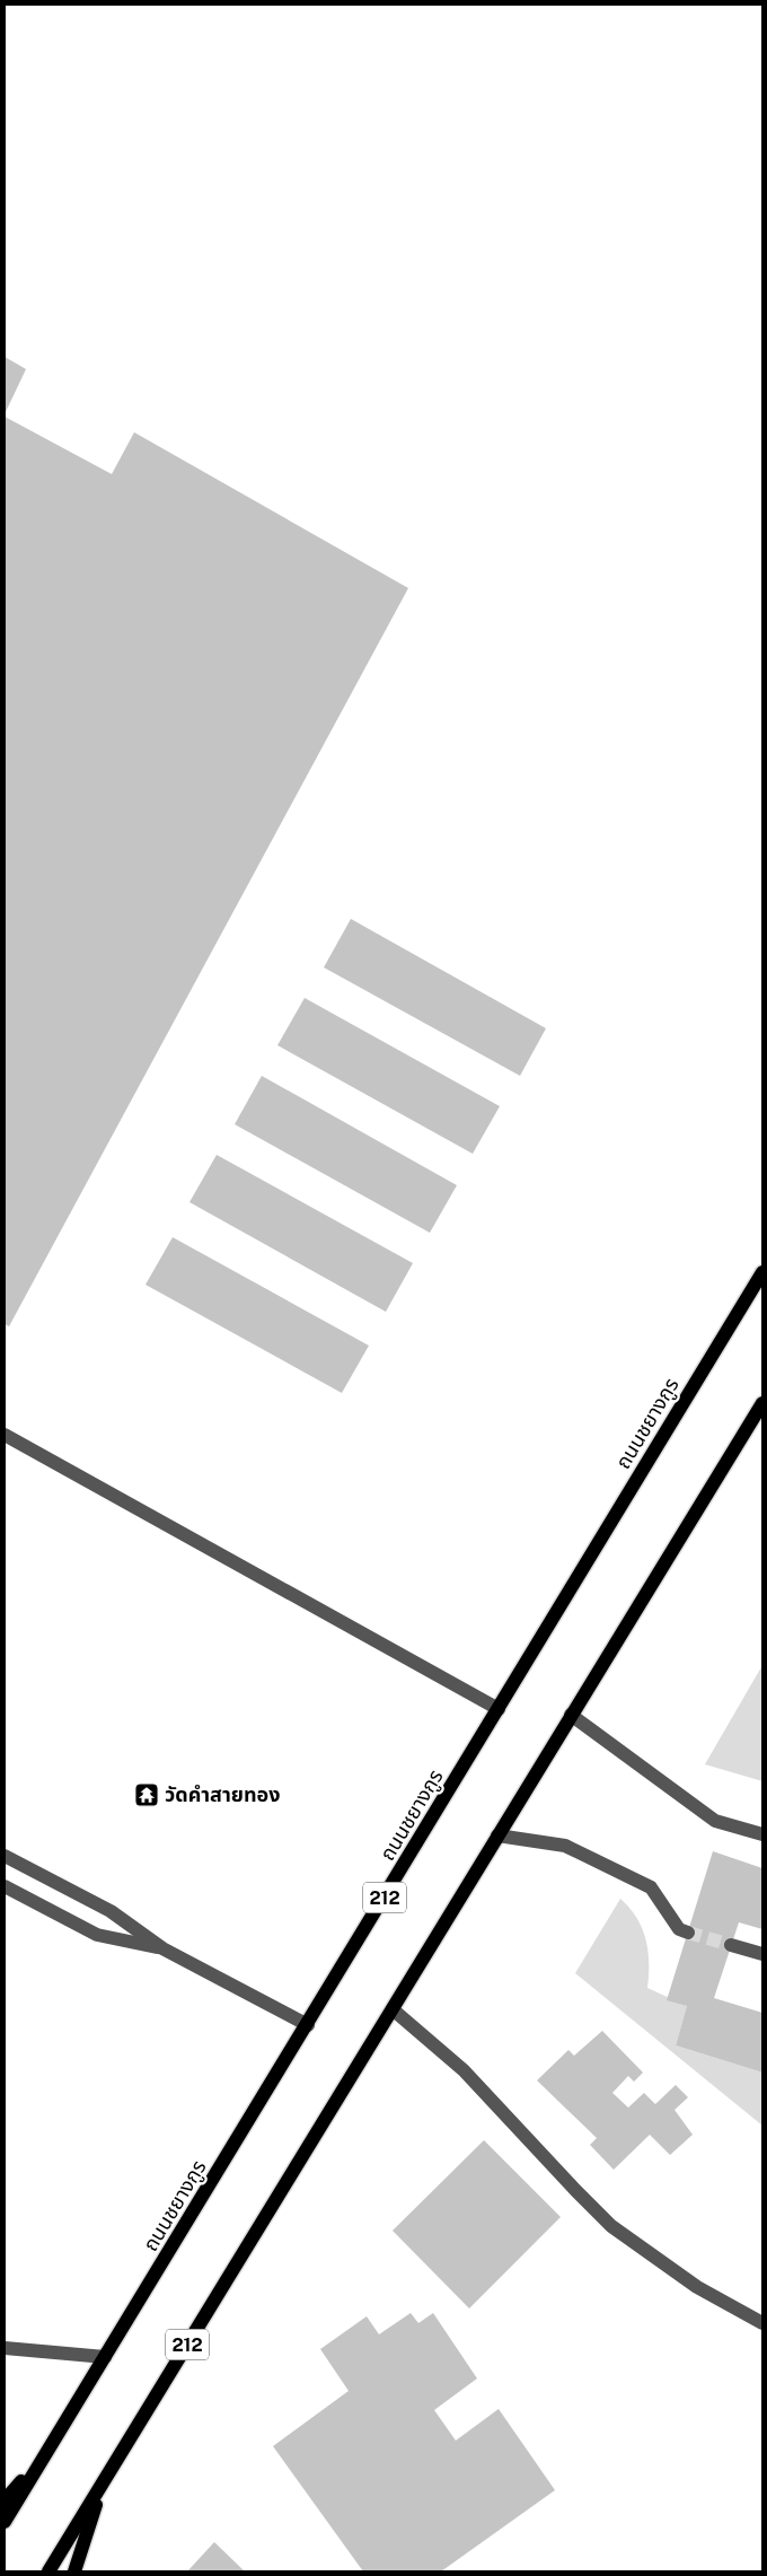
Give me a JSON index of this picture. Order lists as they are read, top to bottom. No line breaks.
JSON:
{"streets":{"main road":["ถนนชยางกูร","212"]},"places":{"temple":["วัดคำสายทอง"]}}
